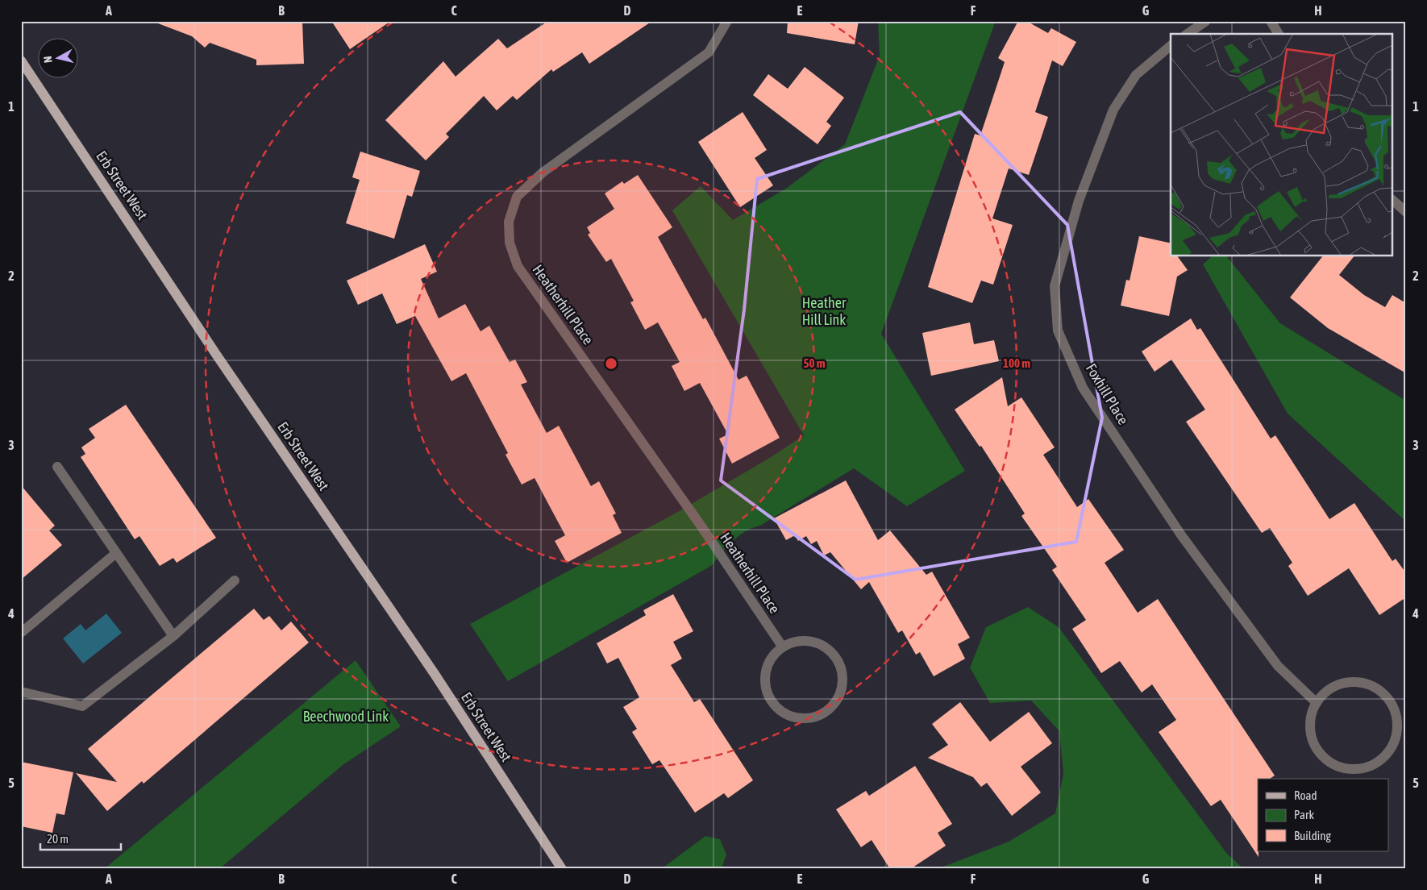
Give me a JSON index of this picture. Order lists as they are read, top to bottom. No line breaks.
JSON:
{"streets":{"main road":["Erb Street West"],"street":["Heatherhill Place","Foxhill Place"]},"parks":["Heather Hill Link","Beechwood Link"],"legend":["Road","Park","Building"],"scale_bar":"20 m","north":"left","grid":{"columns":["A","B","C","D","E","F","G","H"],"rows":["1","2","3","4","5"]},"rings":["50 m","100 m"]}
